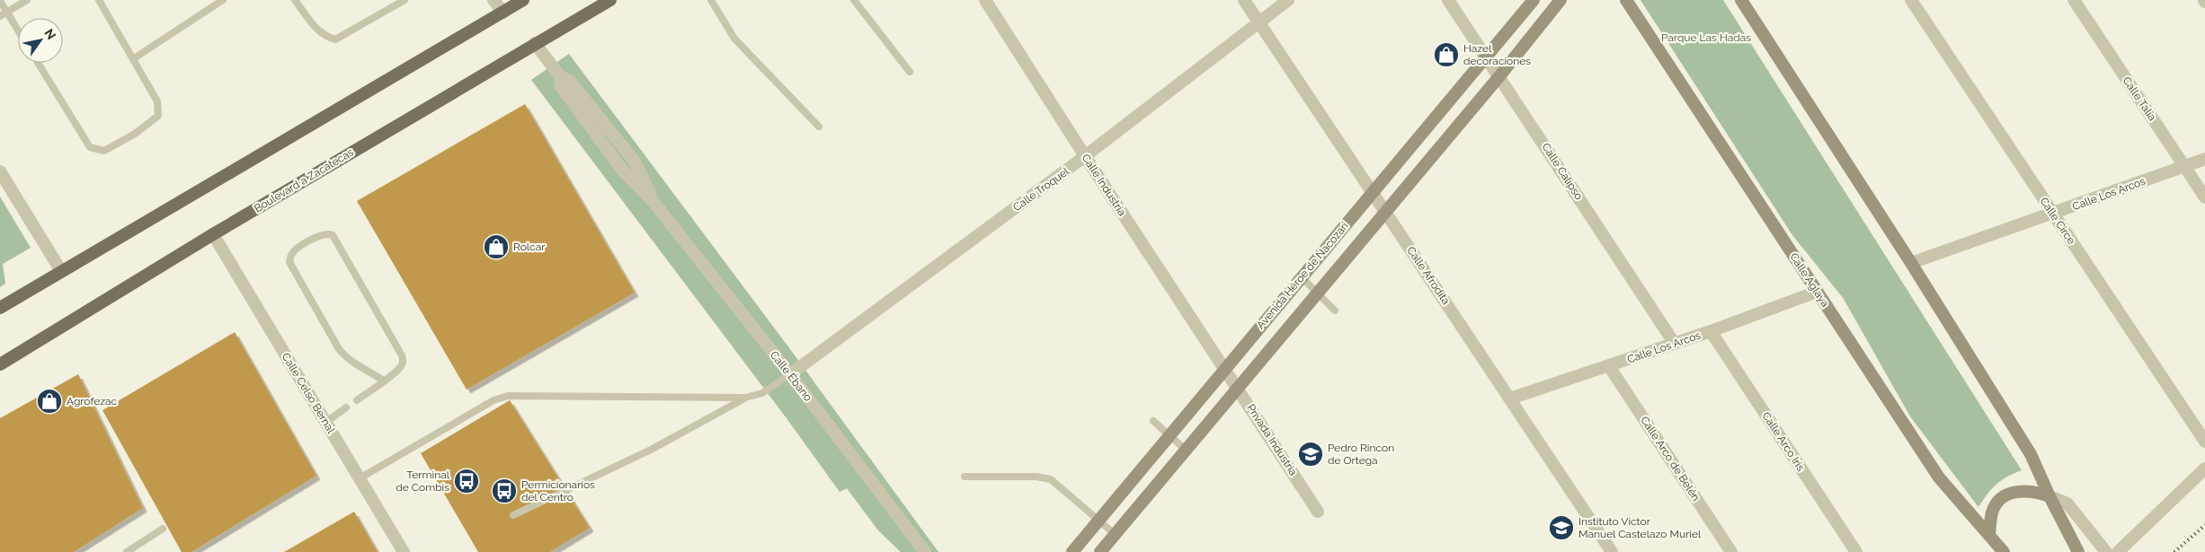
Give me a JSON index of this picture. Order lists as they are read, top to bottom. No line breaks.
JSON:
{"streets":{"main road":["Boulevard a Zacatecas","Avenida Héroe de Nacozari","Calle Aglaya"],"street":["Calle Talía","Calle Calipso","Calle Industria","Calle Troquel","Calle Los Arcos","Calle Circe","Calle Afrodita","Calle Ébano","Calle Celso Bernal","Privada Industria","Calle Arco Iris","Calle Arco de Belén"]},"crossings":[["Calle Talía","Calle Los Arcos"],["Calle Calipso","Calle Los Arcos"],["Calle Calipso","Avenida Héroe de Nacozari"],["Boulevard a Zacatecas","Calle Ébano"],["Boulevard a Zacatecas","Calle Celso Bernal"],["Calle Industria","Calle Troquel"],["Calle Industria","Avenida Héroe de Nacozari"],["Calle Industria","Privada Industria"],["Calle Troquel","Calle Afrodita"],["Calle Troquel","Calle Ébano"],["Calle Los Arcos","Calle Circe"],["Calle Los Arcos","Calle Afrodita"],["Calle Los Arcos","Calle Aglaya"],["Calle Los Arcos","Calle Arco Iris"],["Calle Los Arcos","Calle Arco de Belén"],["Avenida Héroe de Nacozari","Calle Afrodita"],["Avenida Héroe de Nacozari","Privada Industria"]],"parks":["Parque Las Hadas"],"places":{"shop":["Hazel decoraciones","Rolcar","Agrofezac"],"school or university":["Pedro Rincon de Ortega","Instituto Victor Manuel Castelazo Muriel"],"bus stop":["Terminal de Combis","Permicionarios del Centro"]},"north":"top right"}
